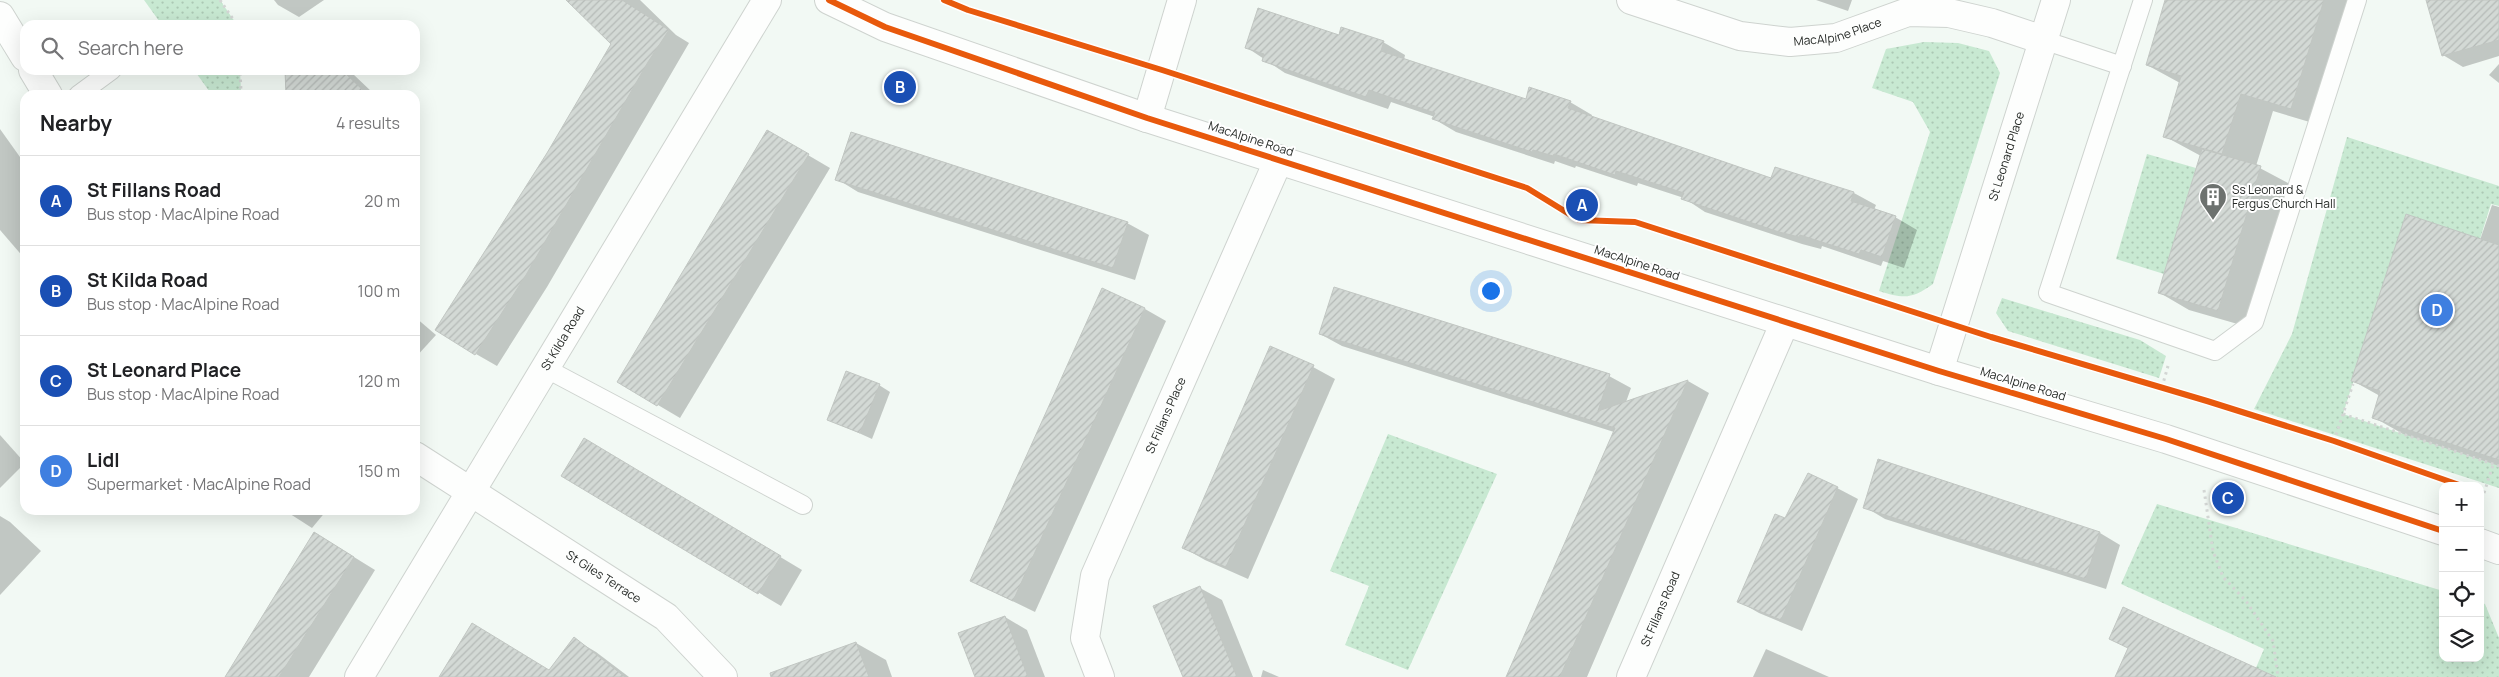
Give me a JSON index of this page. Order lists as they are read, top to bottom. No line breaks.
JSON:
{"streets":{"street":["MacAlpine Place","MacAlpine Road","St Leonard Place","St Kilda Road","St Fillans Place","St Giles Terrace","St Fillans Road"]},"crossings":[["MacAlpine Place","St Leonard Place"],["MacAlpine Road","St Leonard Place"],["MacAlpine Road","St Fillans Place"],["MacAlpine Road","St Fillans Road"],["St Kilda Road","St Giles Terrace"]],"places":{"building":["Ss Leonard & Fergus Church Hall"]},"page":{"search":"Search here","pins":["B","A","D","C"],"heading":["Nearby","4 results"],"list":[{"mark":"A","name":"St Fillans Road","note":"Bus stop · MacAlpine Road","value":"20 m"},{"mark":"B","name":"St Kilda Road","note":"Bus stop · MacAlpine Road","value":"100 m"},{"mark":"C","name":"St Leonard Place","note":"Bus stop · MacAlpine Road","value":"120 m"},{"mark":"D","name":"Lidl","note":"Supermarket · MacAlpine Road","value":"150 m"}],"map_buttons":["+","−"]}}
